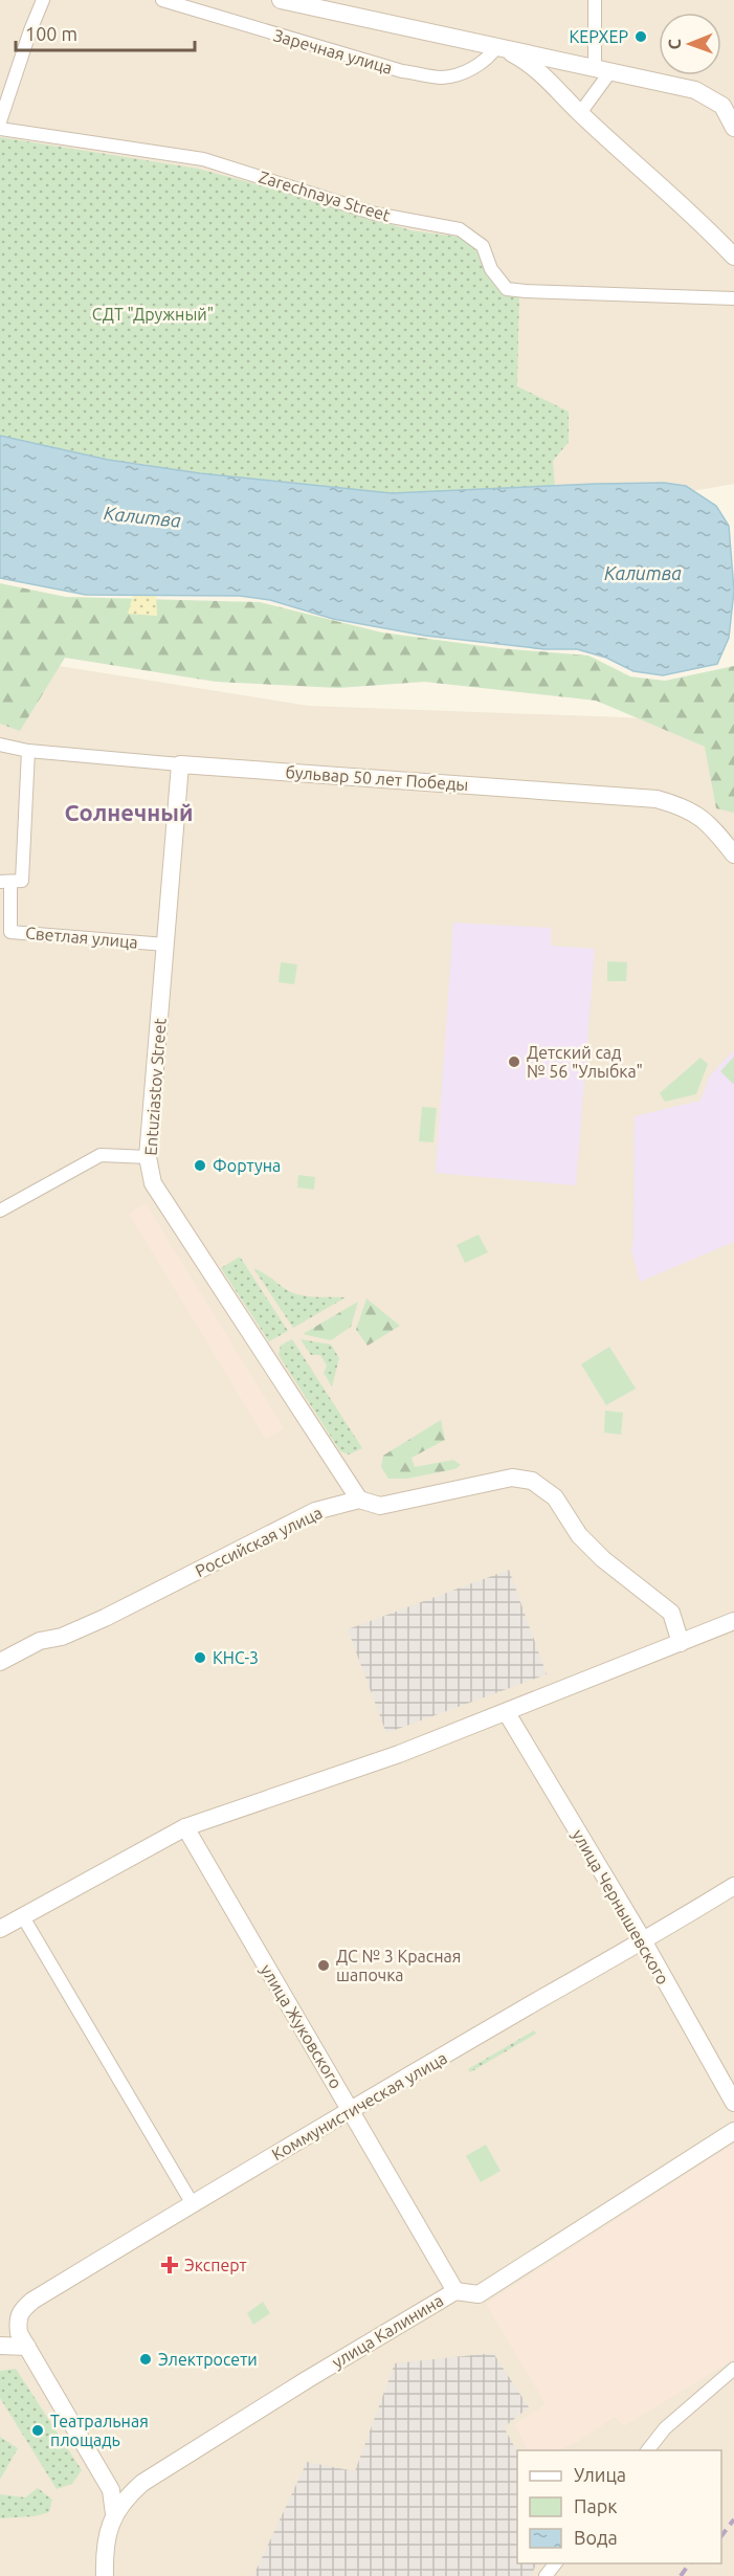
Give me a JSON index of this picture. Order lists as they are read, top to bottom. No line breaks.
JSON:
{"streets":{"street":["Заречная улица","Zarechnaya Street","бульвар 50 лет Победы","Светлая улица","Entuziastov Street","Российская улица","улица Чернышевского","улица Жуковского","Коммунистическая улица","улица Калинина"]},"crossings":[["бульвар 50 лет Победы","Entuziastov Street"],["Светлая улица","Entuziastov Street"],["Entuziastov Street","Российская улица"],["улица Чернышевского","Коммунистическая улица"],["улица Жуковского","Коммунистическая улица"],["улица Жуковского","улица Калинина"]],"districts":["Солнечный"],"water":["Калитва"],"parks":["СДТ \"Дружный\""],"places":{"other":["КЕРХЕР","Детский сад № 56 \"Улыбка\"","Фортуна","КНС-3","ДС № 3 Красная шапочка","Электросети","Театральная площадь"],"health":["Эксперт"]},"legend":["Улица","Парк","Вода"],"scale_bar":"100 m","north":"left"}
